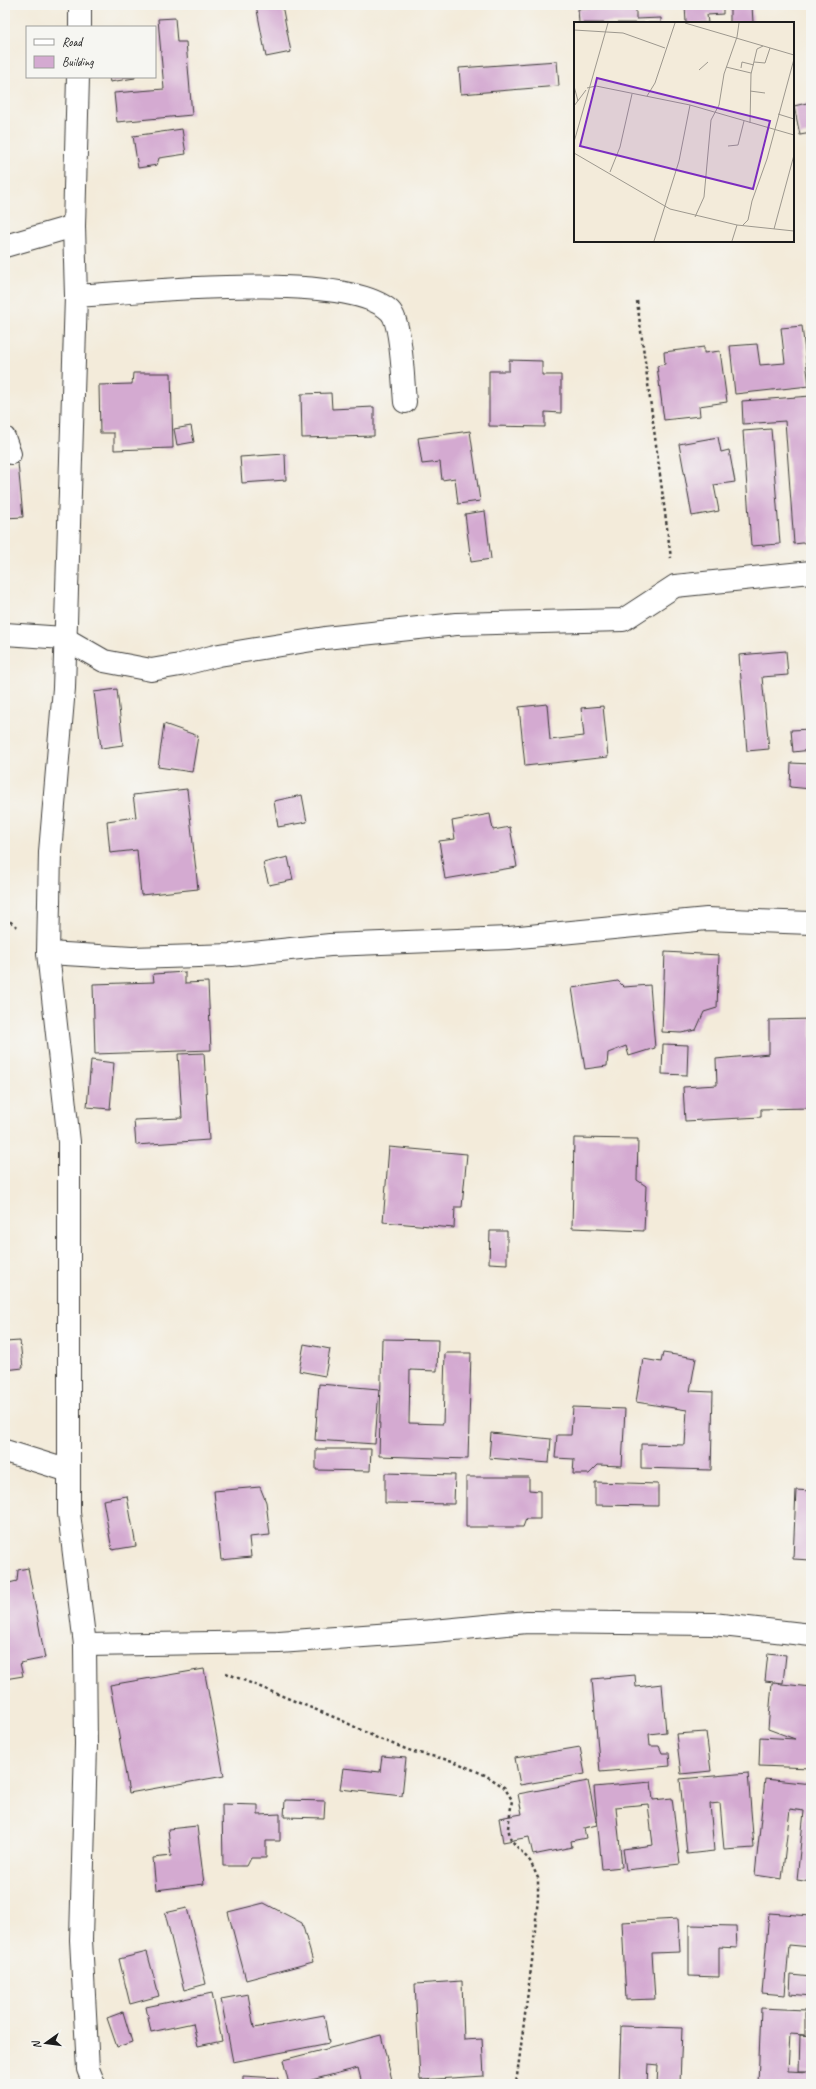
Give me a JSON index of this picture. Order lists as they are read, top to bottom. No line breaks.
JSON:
{"legend":["Road","Building"],"north":"left"}
